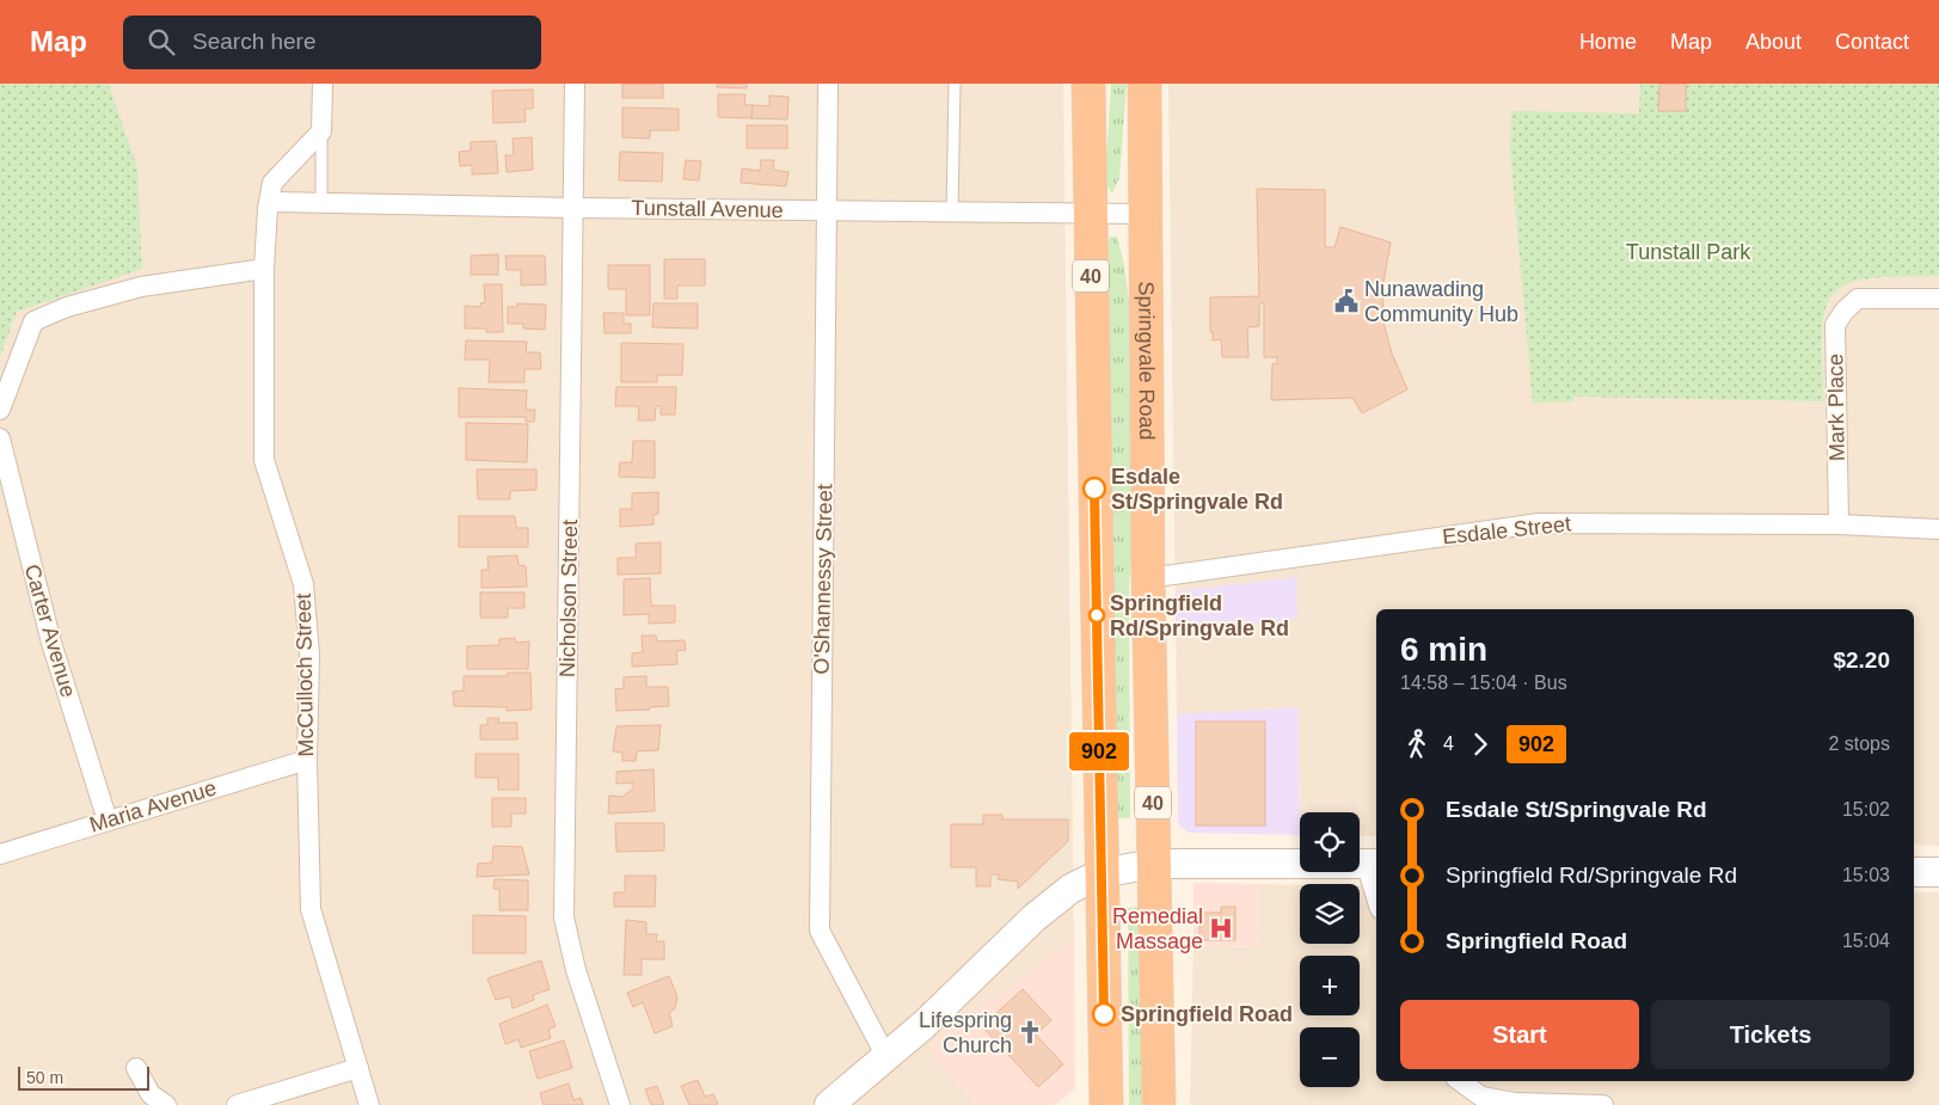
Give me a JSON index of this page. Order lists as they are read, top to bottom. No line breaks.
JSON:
{"streets":{"highway":["40","Springvale Road"],"street":["Tunstall Avenue","Mark Place","Esdale Street","O'Shannessy Street","Nicholson Street","Carter Avenue","McCulloch Street","Maria Avenue"]},"crossings":[["Tunstall Avenue","40"],["Tunstall Avenue","Springvale Road"],["Tunstall Avenue","O'Shannessy Street"],["Tunstall Avenue","Nicholson Street"],["Tunstall Avenue","McCulloch Street"],["Springvale Road","Esdale Street"],["Mark Place","Esdale Street"],["Carter Avenue","Maria Avenue"],["McCulloch Street","Maria Avenue"]],"parks":["Tunstall Park"],"places":{"public building":["Nunawading Community Hub"],"other":["Esdale St/Springvale Rd","Springfield Rd/Springvale Rd","Springfield Road"],"hospital":["Remedial Massage"],"church":["Lifespring Church"]},"lines":["bus line 902"],"scale_bar":"50 m","page":{"header":"Map","search":"Search here","nav":["Home","Map","About","Contact"],"on_map":"902","heading":["6 min","14:58 – 15:04 · Bus","$2.20"],"legs":["4","902","2 stops"],"list":[{"name":"Esdale St/Springvale Rd","value":"15:02"},{"name":"Springfield Rd/Springvale Rd","value":"15:03"},{"name":"Springfield Road","value":"15:04"}],"map_buttons":["+","−"],"buttons":["Start","Tickets"],"scale":"50 m"}}
